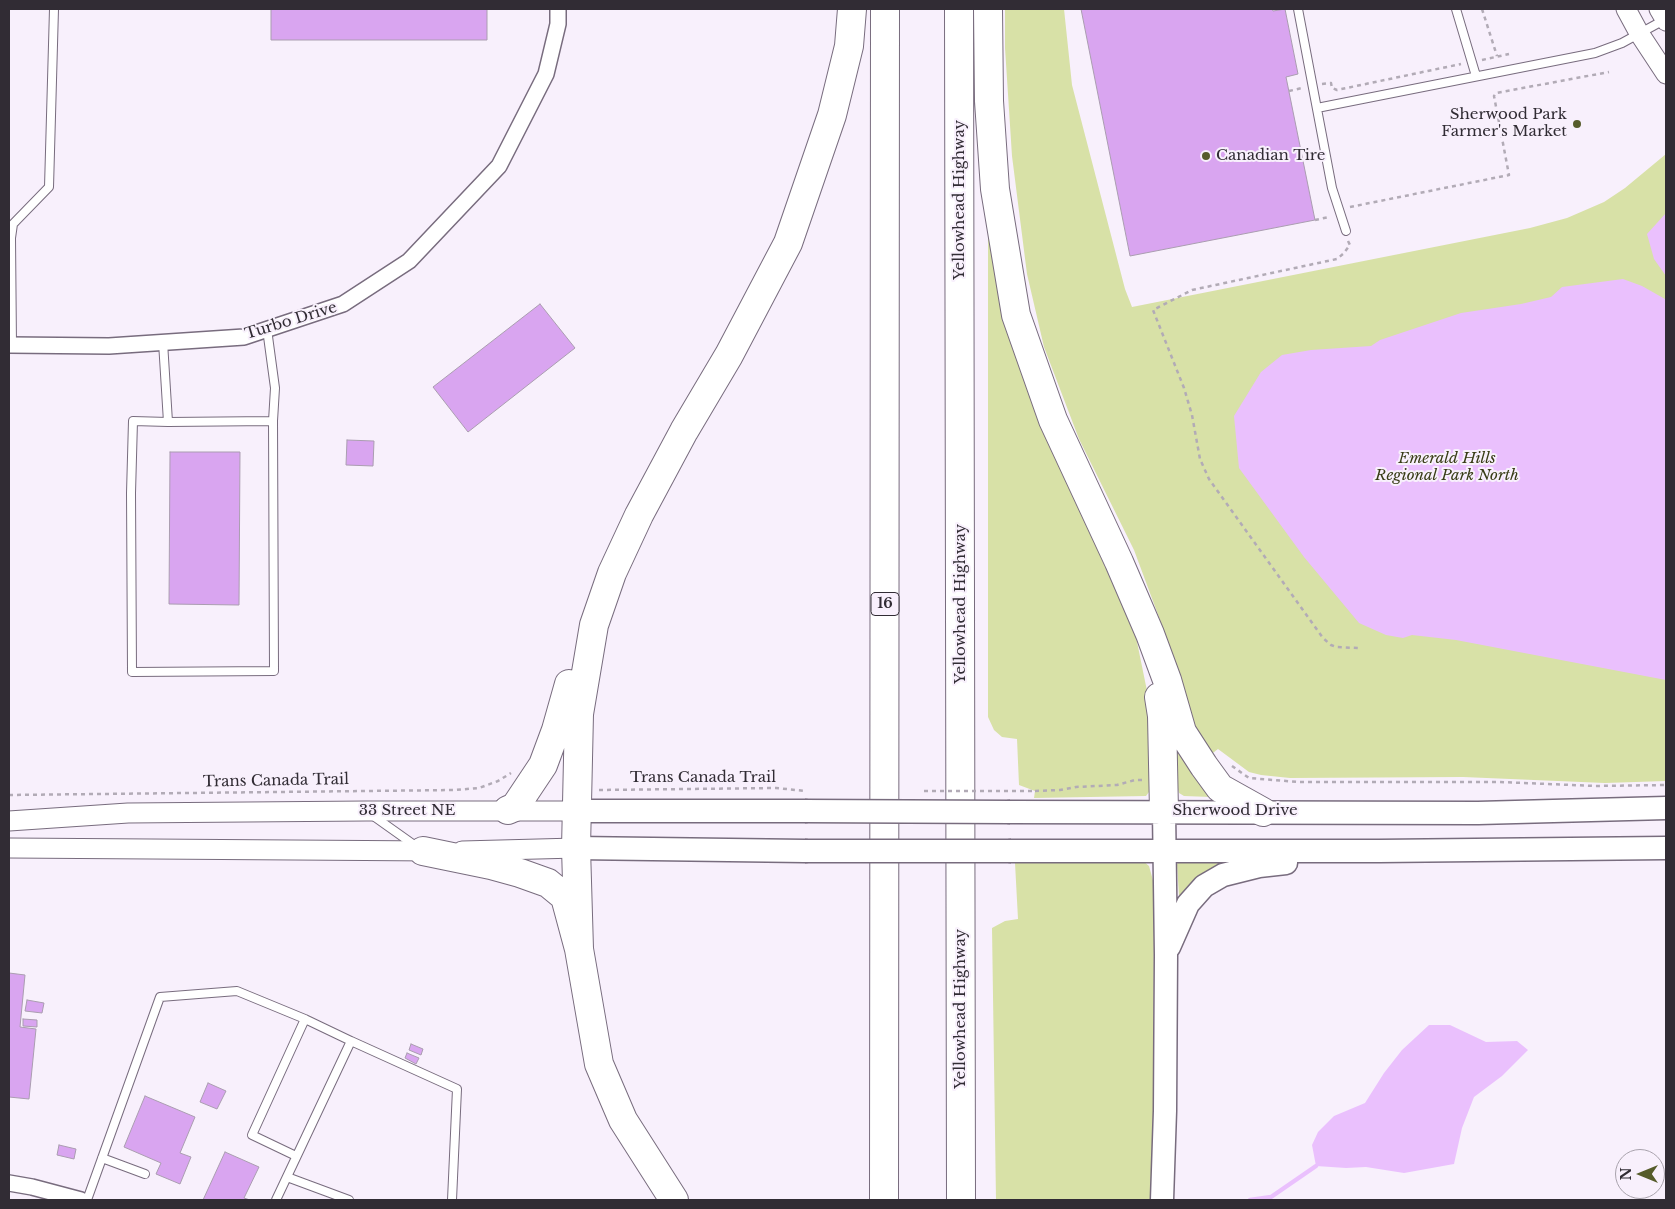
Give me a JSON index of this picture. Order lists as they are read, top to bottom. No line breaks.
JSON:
{"streets":{"highway":["Yellowhead Highway","16"],"main road":["33 Street NE","Sherwood Drive"],"street":["Turbo Drive"],"path":["Trans Canada Trail"]},"crossings":[["Trans Canada Trail","33 Street NE"],["Trans Canada Trail","Sherwood Drive"],["33 Street NE","Sherwood Drive"]],"parks":["Emerald Hills Regional Park North"],"places":["Sherwood Park Farmer's Market","Canadian Tire"],"north":"left"}
